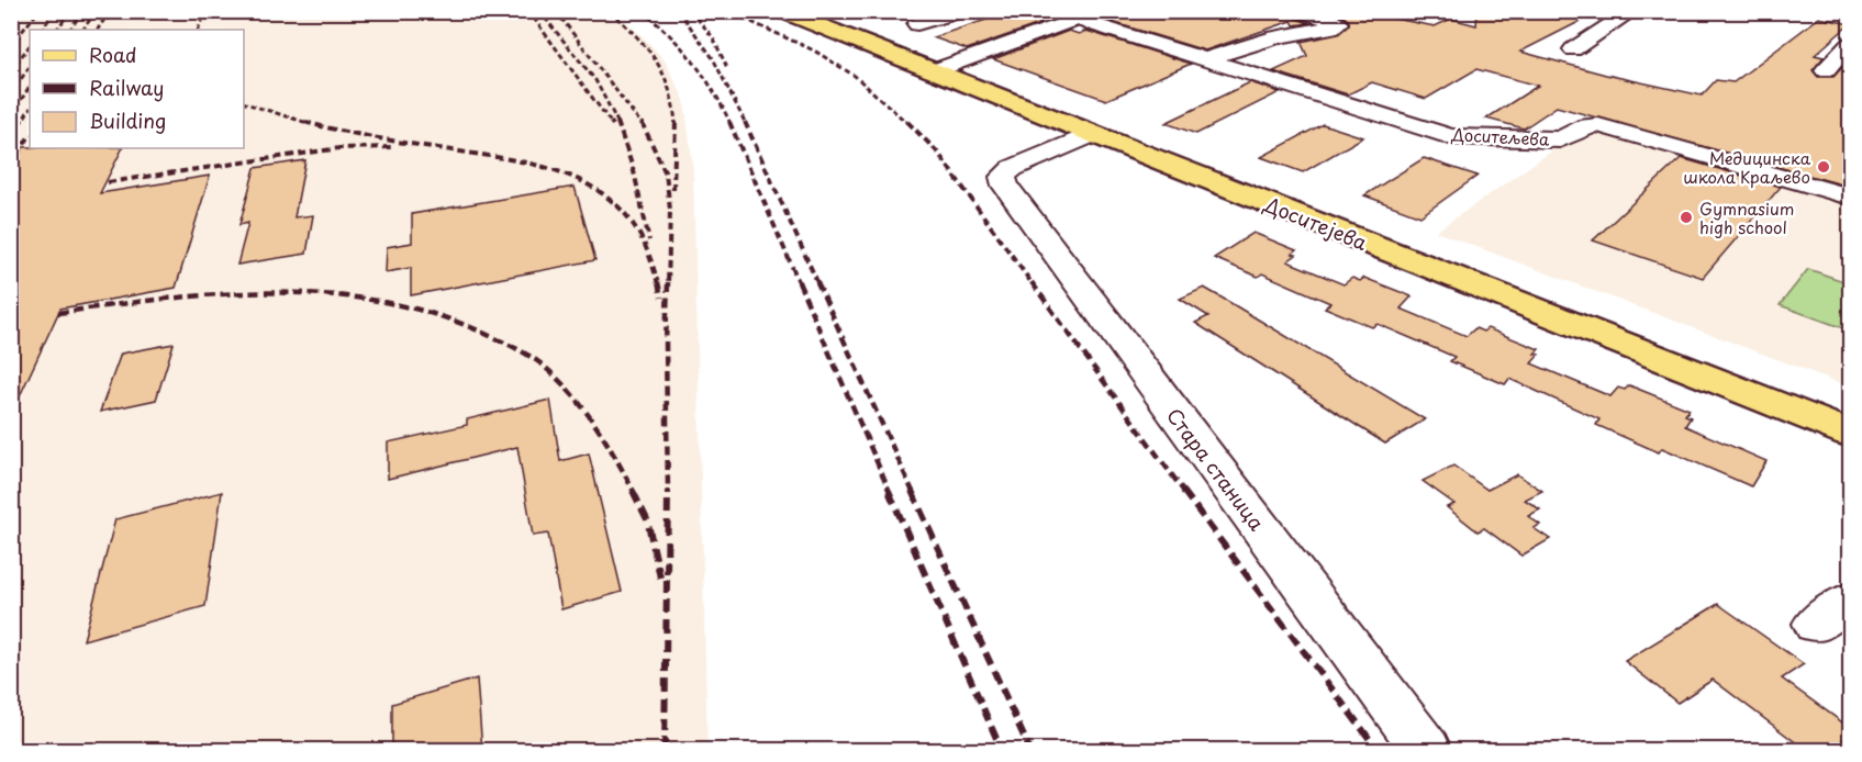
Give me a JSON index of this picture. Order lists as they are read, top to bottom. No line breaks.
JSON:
{"streets":{"main road":["Доситејева"],"street":["Доситељева","Стара станица"]},"crossings":[["Доситејева","Стара станица"]],"places":["Медицинска школа Краљево","Gymnasium high school"],"legend":["Road","Railway","Building"]}
